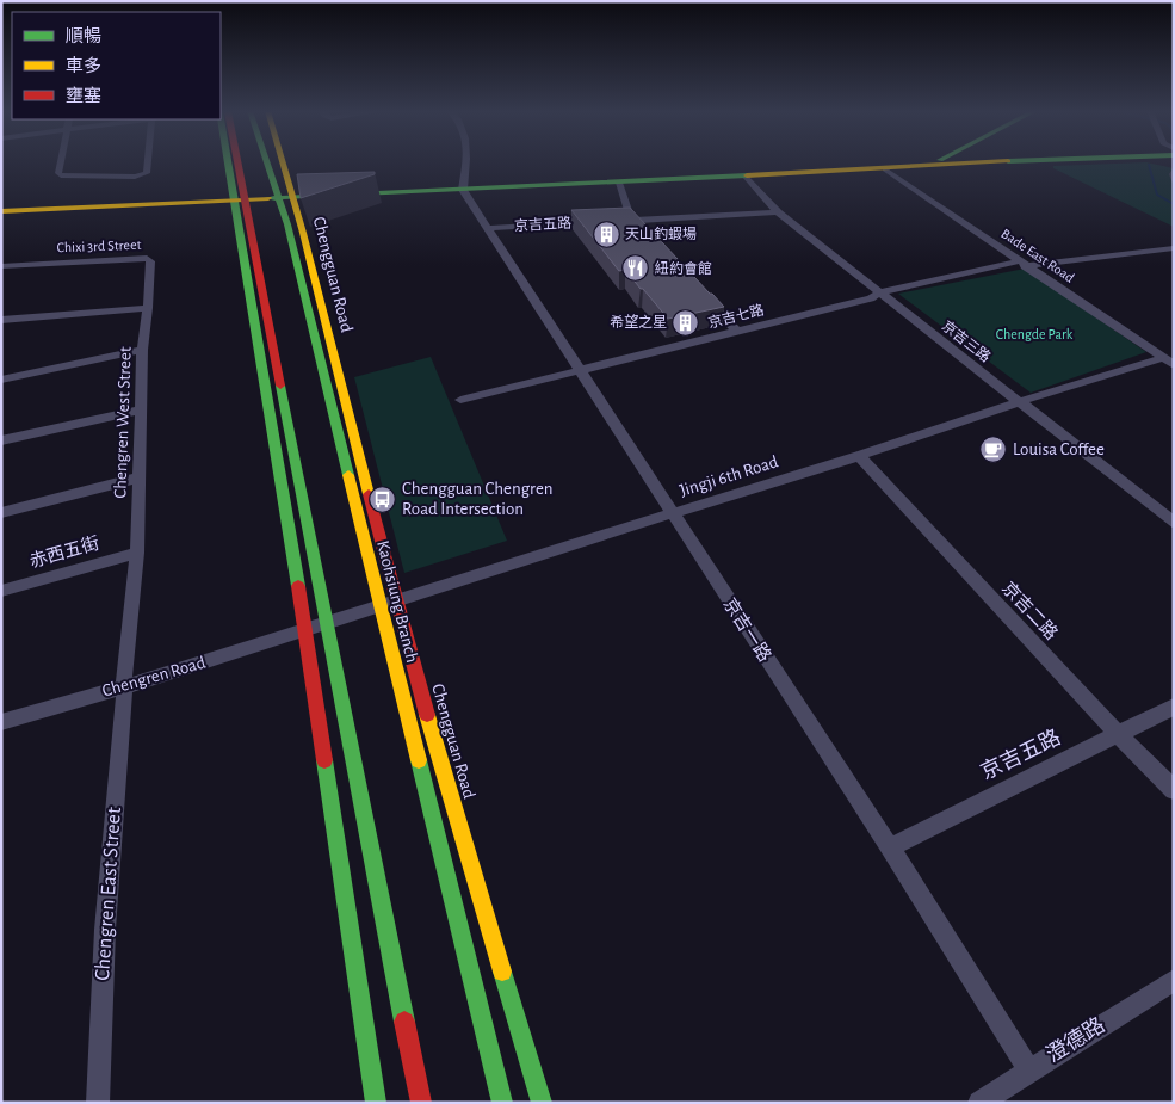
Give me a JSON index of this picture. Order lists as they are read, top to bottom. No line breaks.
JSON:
{"streets":{"main road":["Chengguan Road","Kaohsiung Branch"],"street":["京吉五路","Chixi 3rd Street","Bade East Road","京吉七路","京吉三路","Chengren West Street","Jingji 6th Road","赤西五街","京吉二路","京吉一路","Chengren Road","Chengren East Street","澄德路"]},"crossings":[["京吉五路","京吉二路"],["京吉五路","京吉一路"],["Chixi 3rd Street","Chengren West Street"],["Bade East Road","京吉七路"],["Bade East Road","Jingji 6th Road"],["Chengguan Road","Jingji 6th Road"],["京吉七路","京吉三路"],["京吉七路","京吉一路"],["京吉三路","Jingji 6th Road"],["Chengren West Street","赤西五街"],["Chengren West Street","Chengren Road"],["Chengren West Street","Chengren East Street"],["Jingji 6th Road","京吉二路"],["Jingji 6th Road","京吉一路"],["Jingji 6th Road","Chengren Road"],["京吉一路","澄德路"],["Chengren Road","Chengren East Street"]],"parks":["Chengde Park"],"places":{"building":["天山釣蝦場","希望之星"],"restaurant":["紐約會館"],"cafe":["Louisa Coffee"],"bus stop":["Chengguan Chengren Road Intersection"]},"legend":["順暢","車多","壅塞"]}
